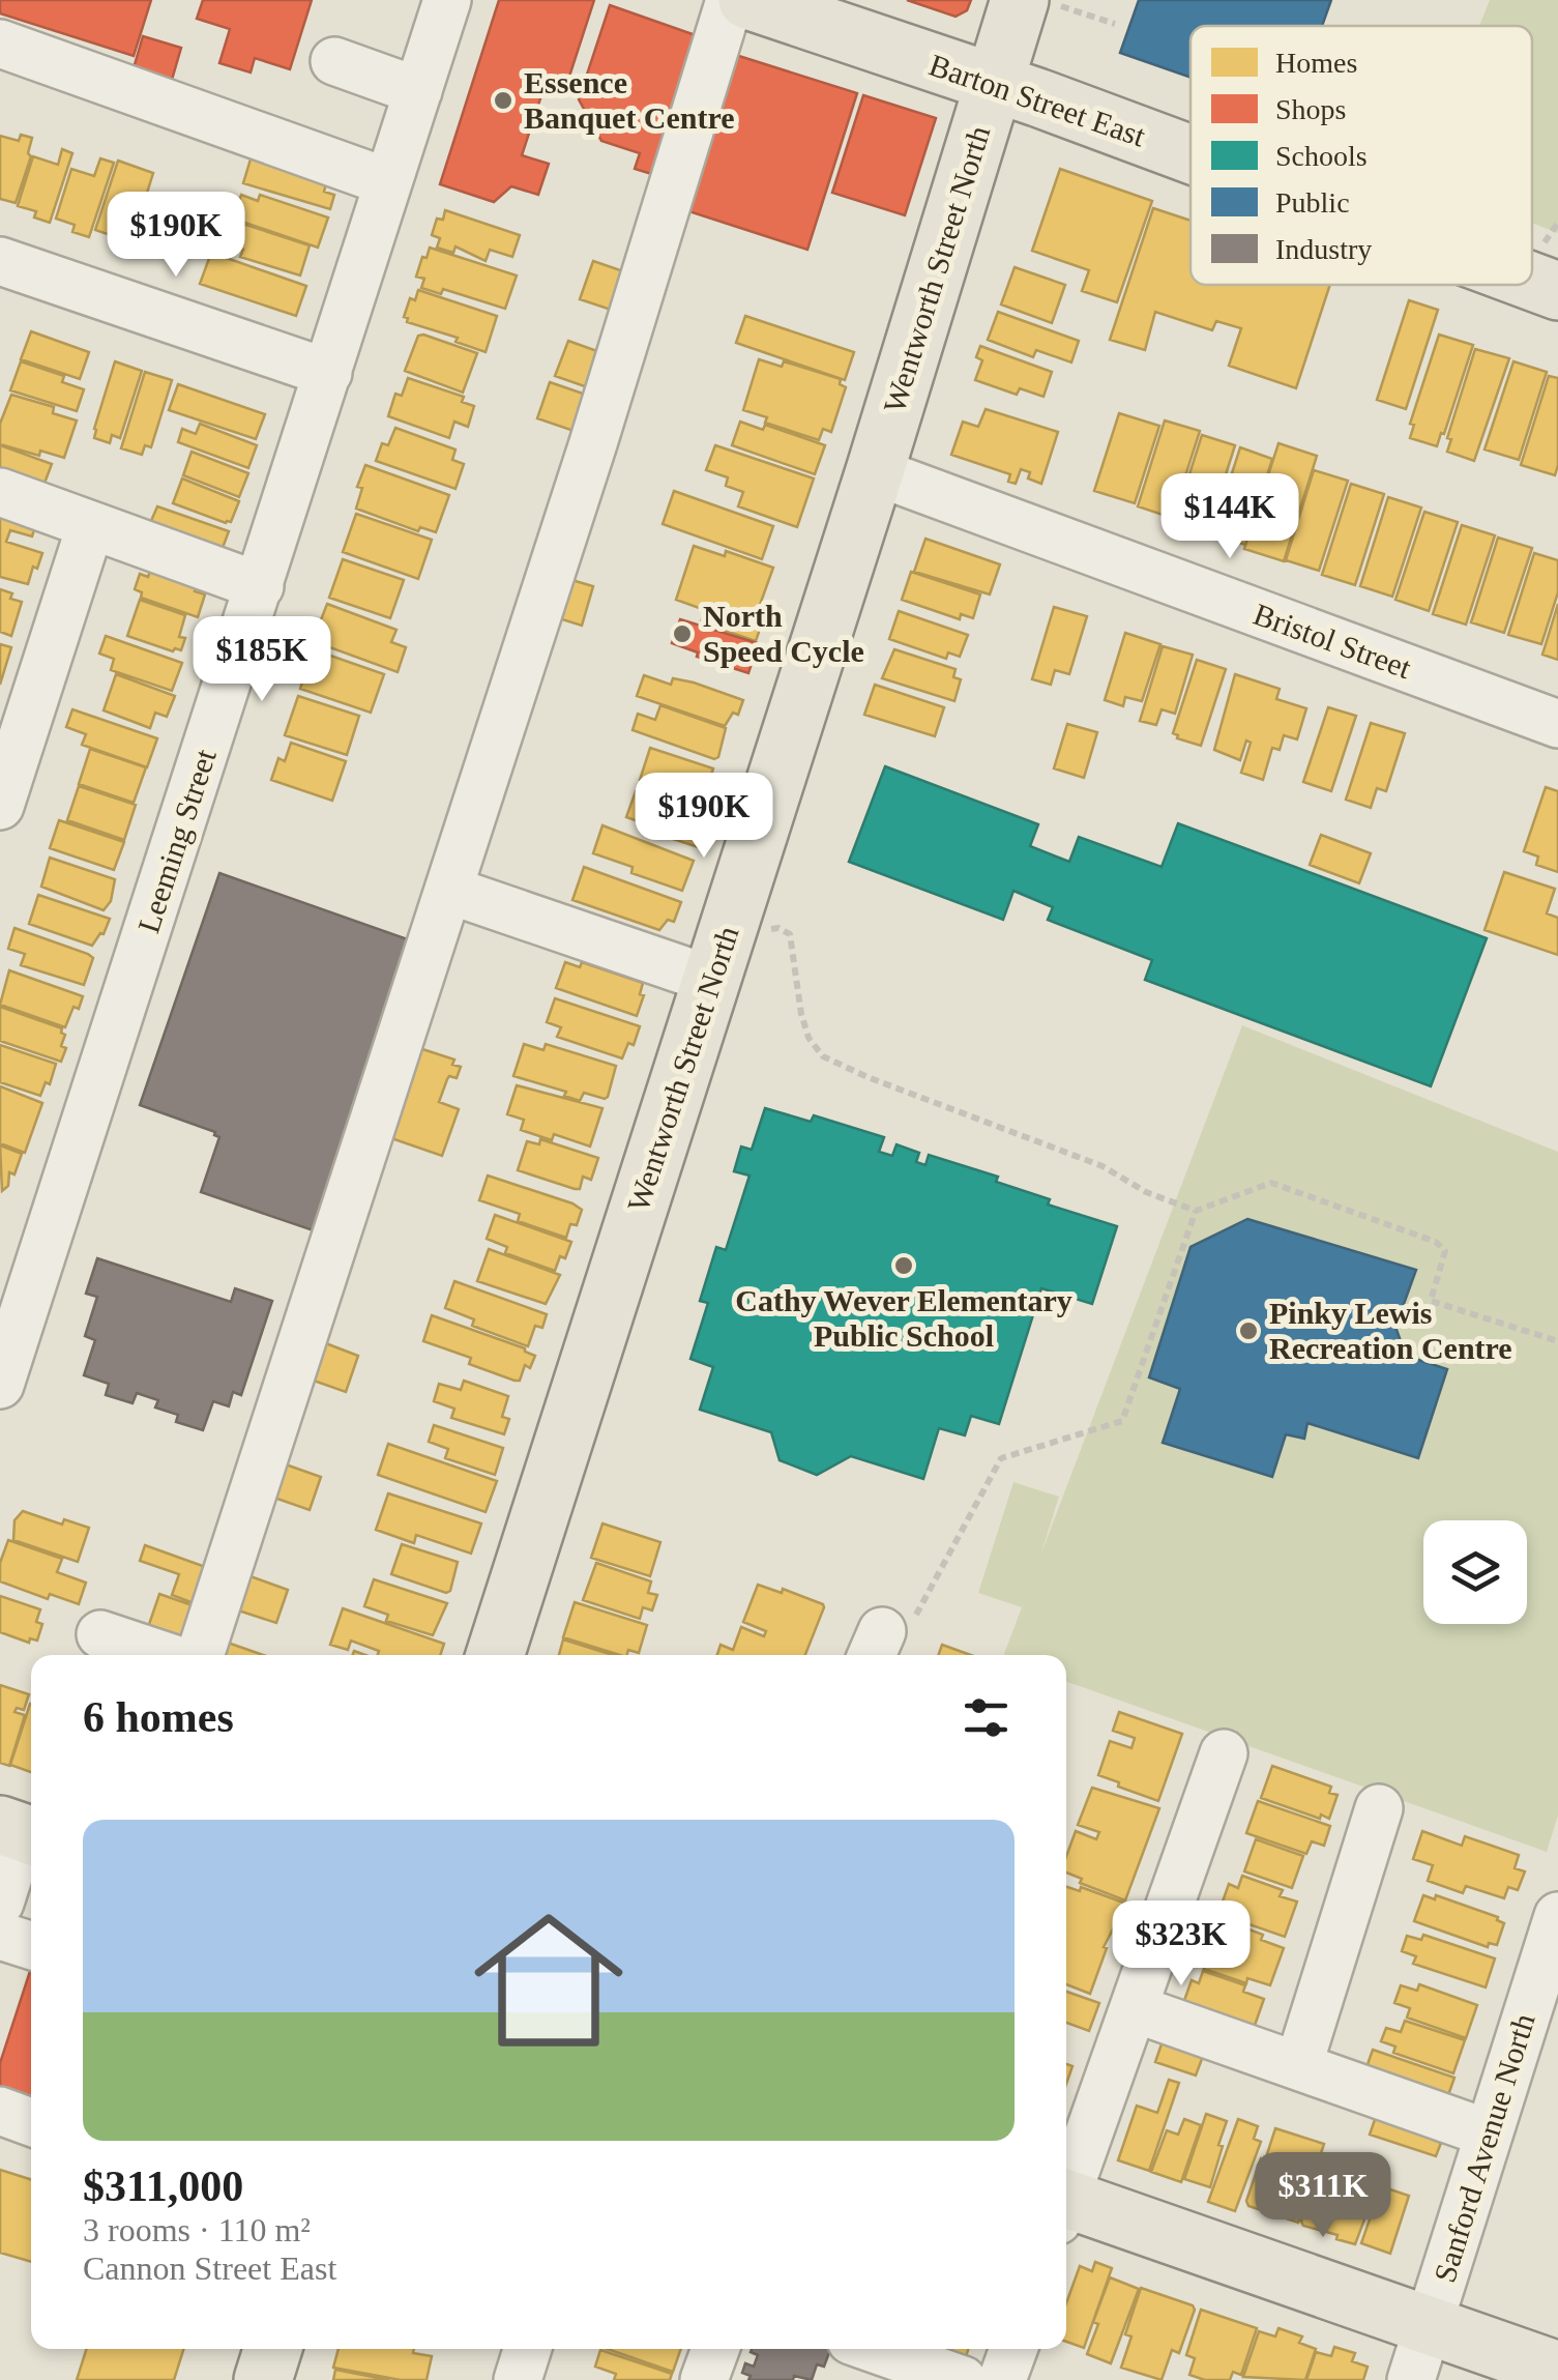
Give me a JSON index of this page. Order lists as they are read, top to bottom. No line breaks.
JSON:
{"streets":{"main road":["Barton Street East","Wentworth Street North"],"street":["Bristol Street","Leeming Street","Sanford Avenue North"]},"crossings":[["Barton Street East","Wentworth Street North"],["Wentworth Street North","Bristol Street"]],"places":["Essence Banquet Centre","North Speed Cycle","Cathy Wever Elementary Public School","Pinky Lewis Recreation Centre"],"legend":["Homes","Shops","Schools","Public","Industry"],"page":{"price":["$190K","$144K","$185K","$190K","$323K","$311K"],"heading":"6 homes","list":[{"name":"$311,000","note":"3 rooms · 110 m² · Cannon Street East"}]}}
